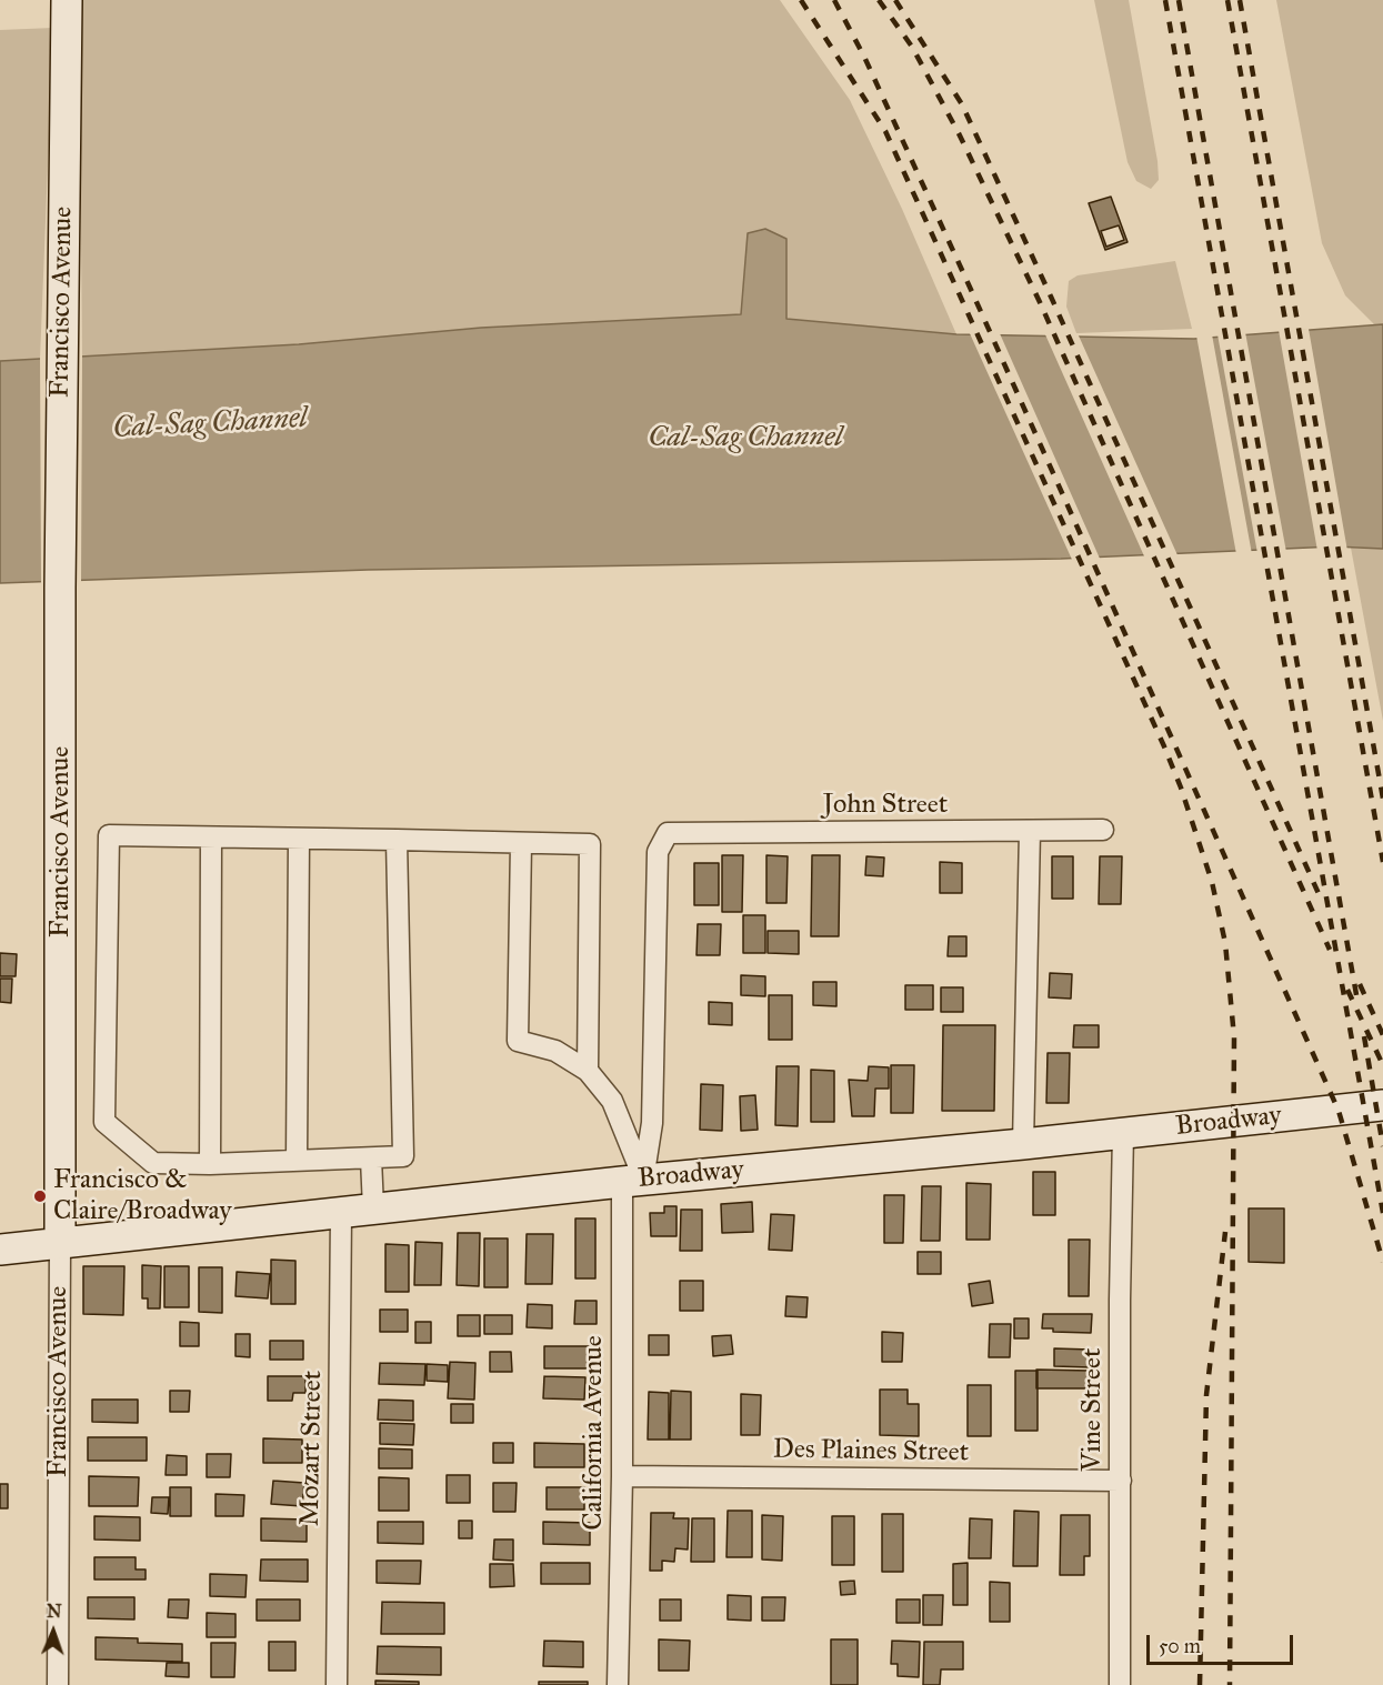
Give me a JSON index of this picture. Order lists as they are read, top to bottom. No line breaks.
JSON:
{"streets":{"street":["Francisco Avenue","John Street","Broadway","Vine Street","California Avenue","Mozart Street","Des Plaines Street"]},"crossings":[["Francisco Avenue","Broadway"],["John Street","California Avenue"],["Broadway","Vine Street"],["Broadway","California Avenue"],["Broadway","Mozart Street"],["Vine Street","Des Plaines Street"],["California Avenue","Des Plaines Street"]],"water":["Cal-Sag Channel"],"places":["Francisco & Claire/Broadway"],"scale_bar":"50 m","north":"top"}
